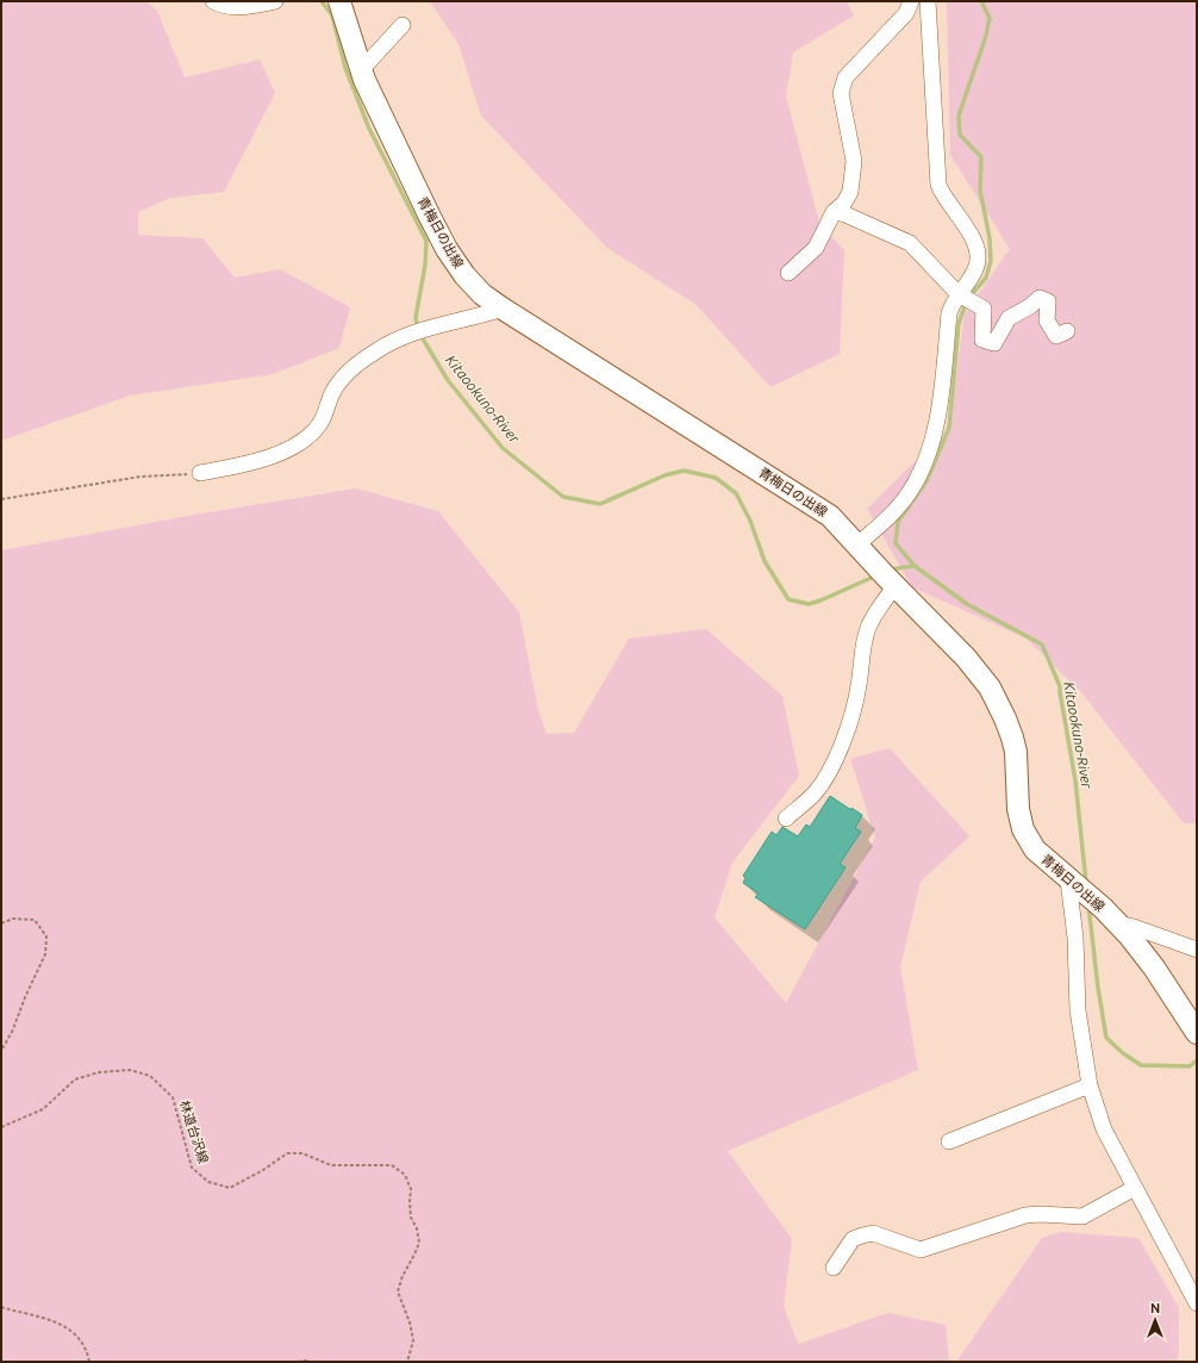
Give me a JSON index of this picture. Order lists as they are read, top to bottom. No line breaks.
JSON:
{"streets":{"main road":["青梅日の出線"],"path":["林道台沢線"]},"water":["Kitaookuno-River"],"north":"top"}
